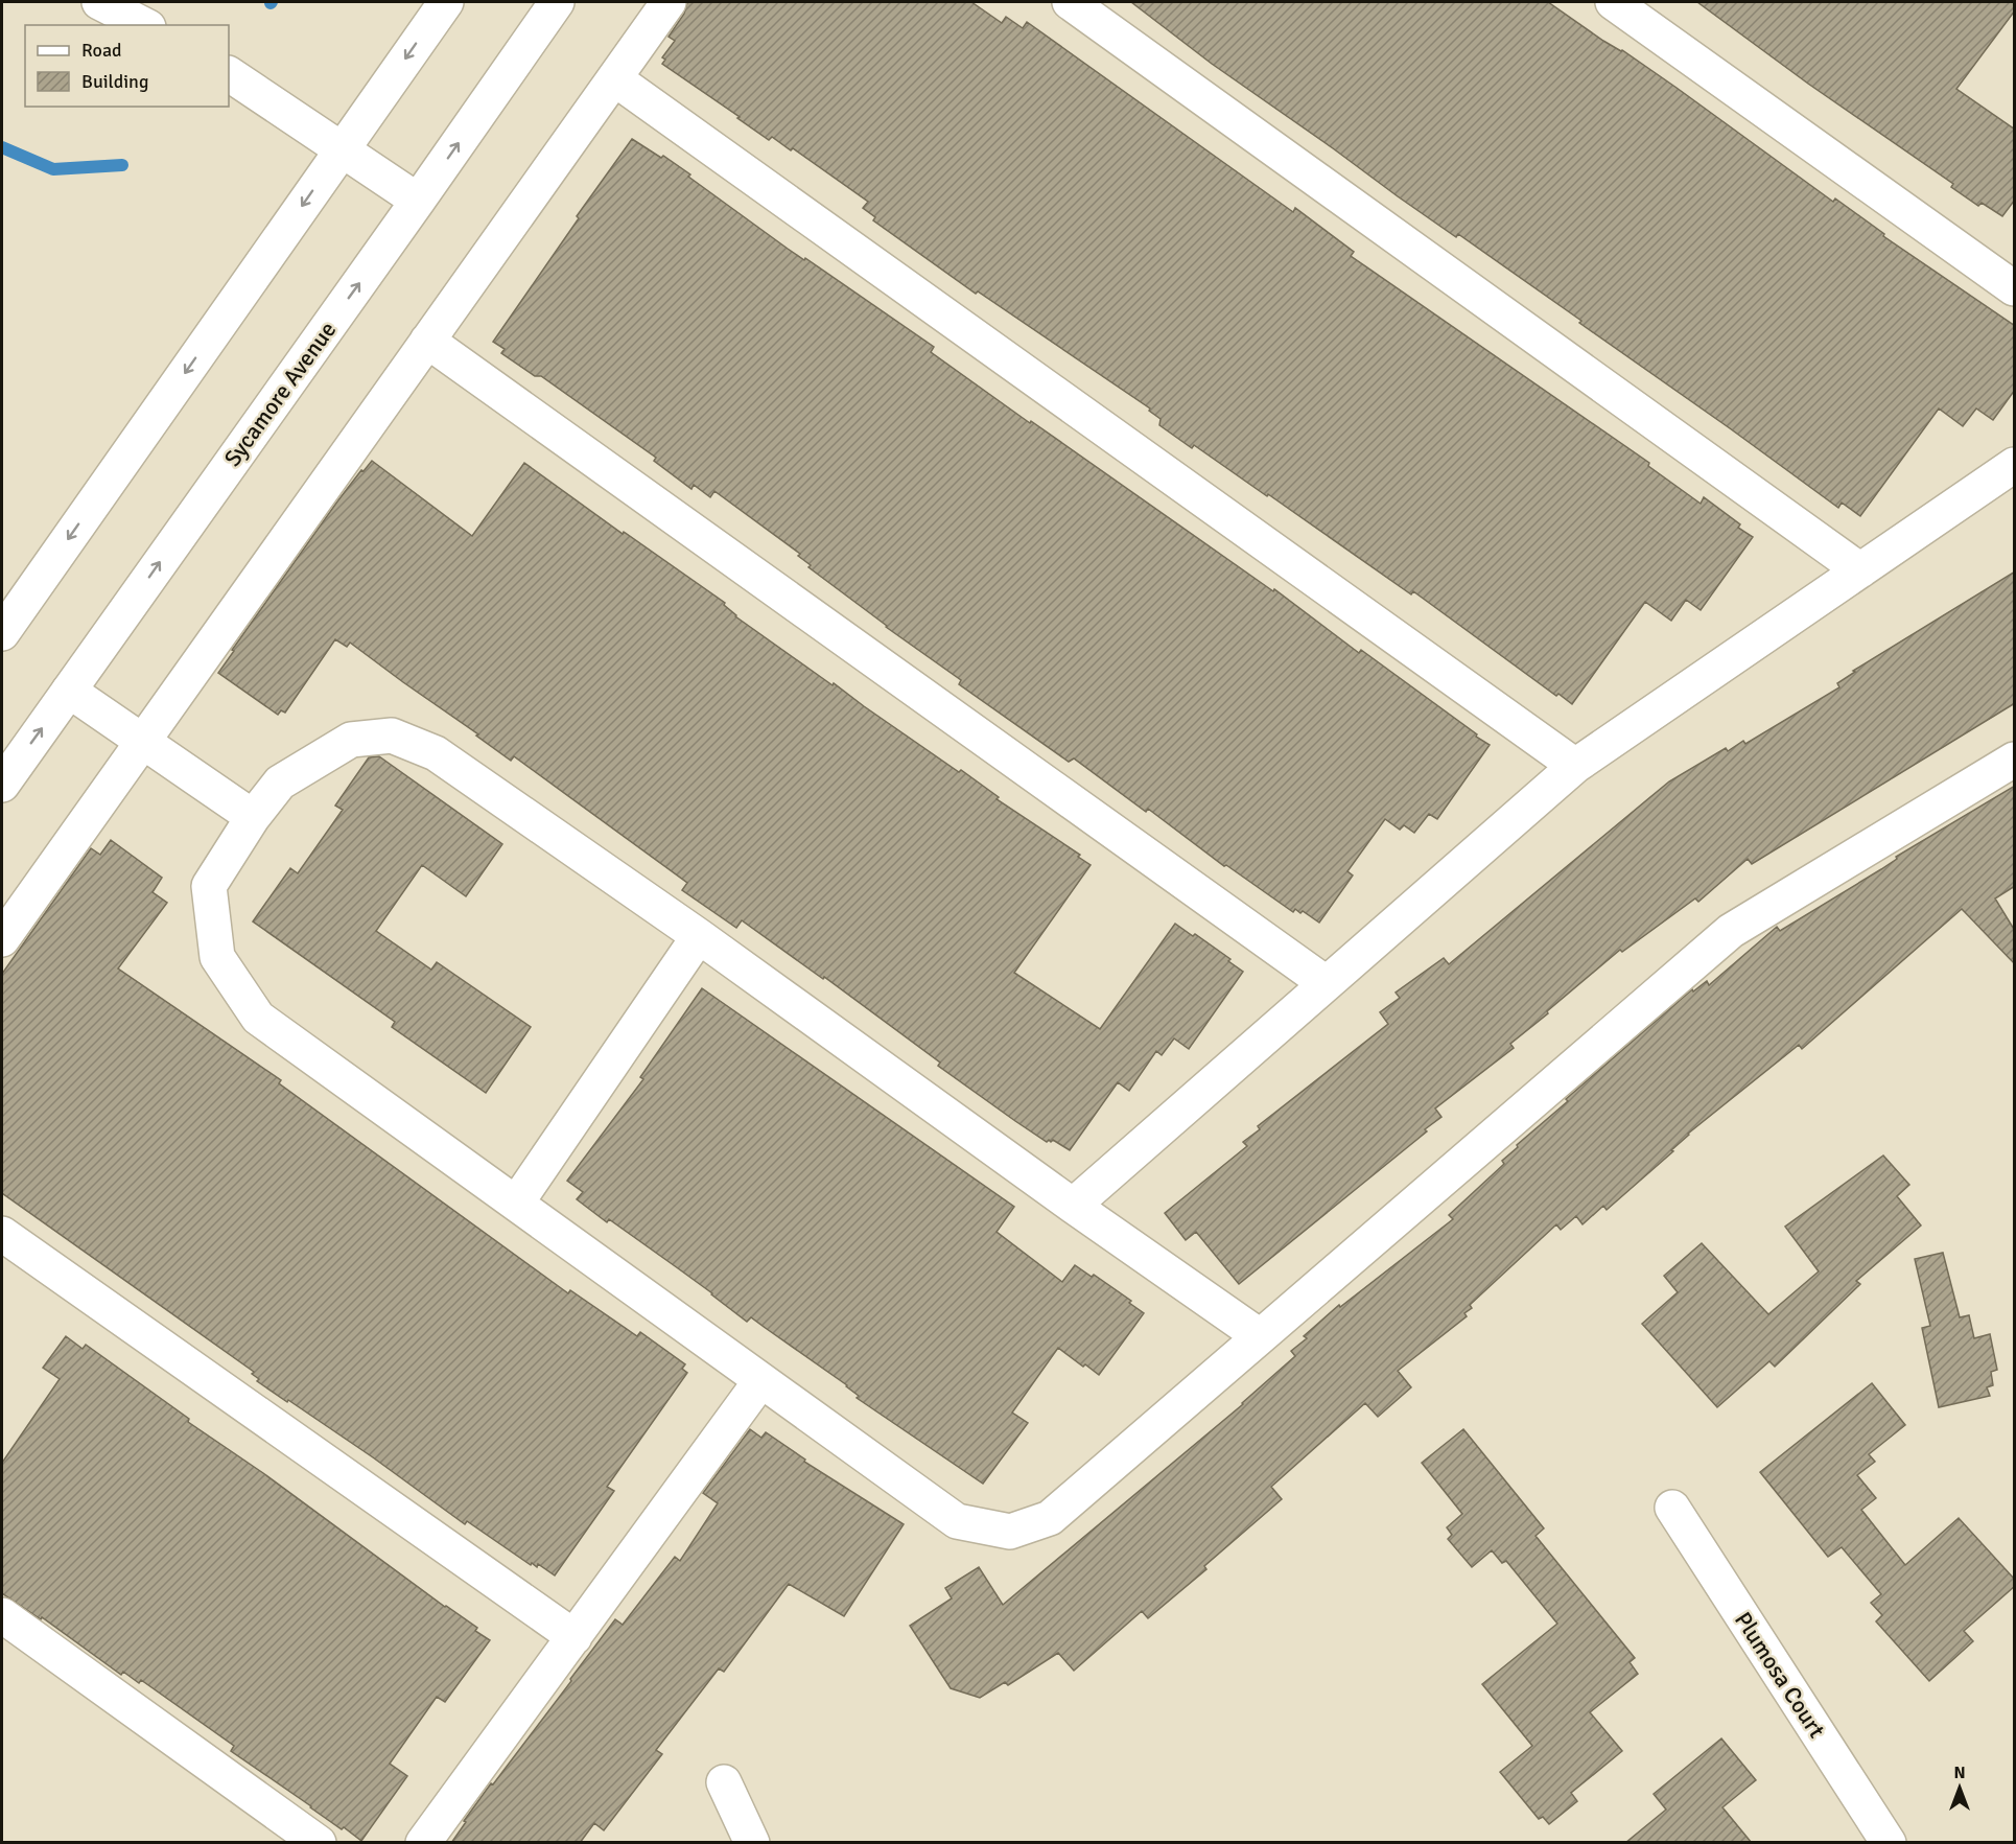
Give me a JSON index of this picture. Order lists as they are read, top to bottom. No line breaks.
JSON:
{"streets":{"main road":["Sycamore Avenue","Plumosa Court"]},"legend":["Road","Building"],"north":"top"}
